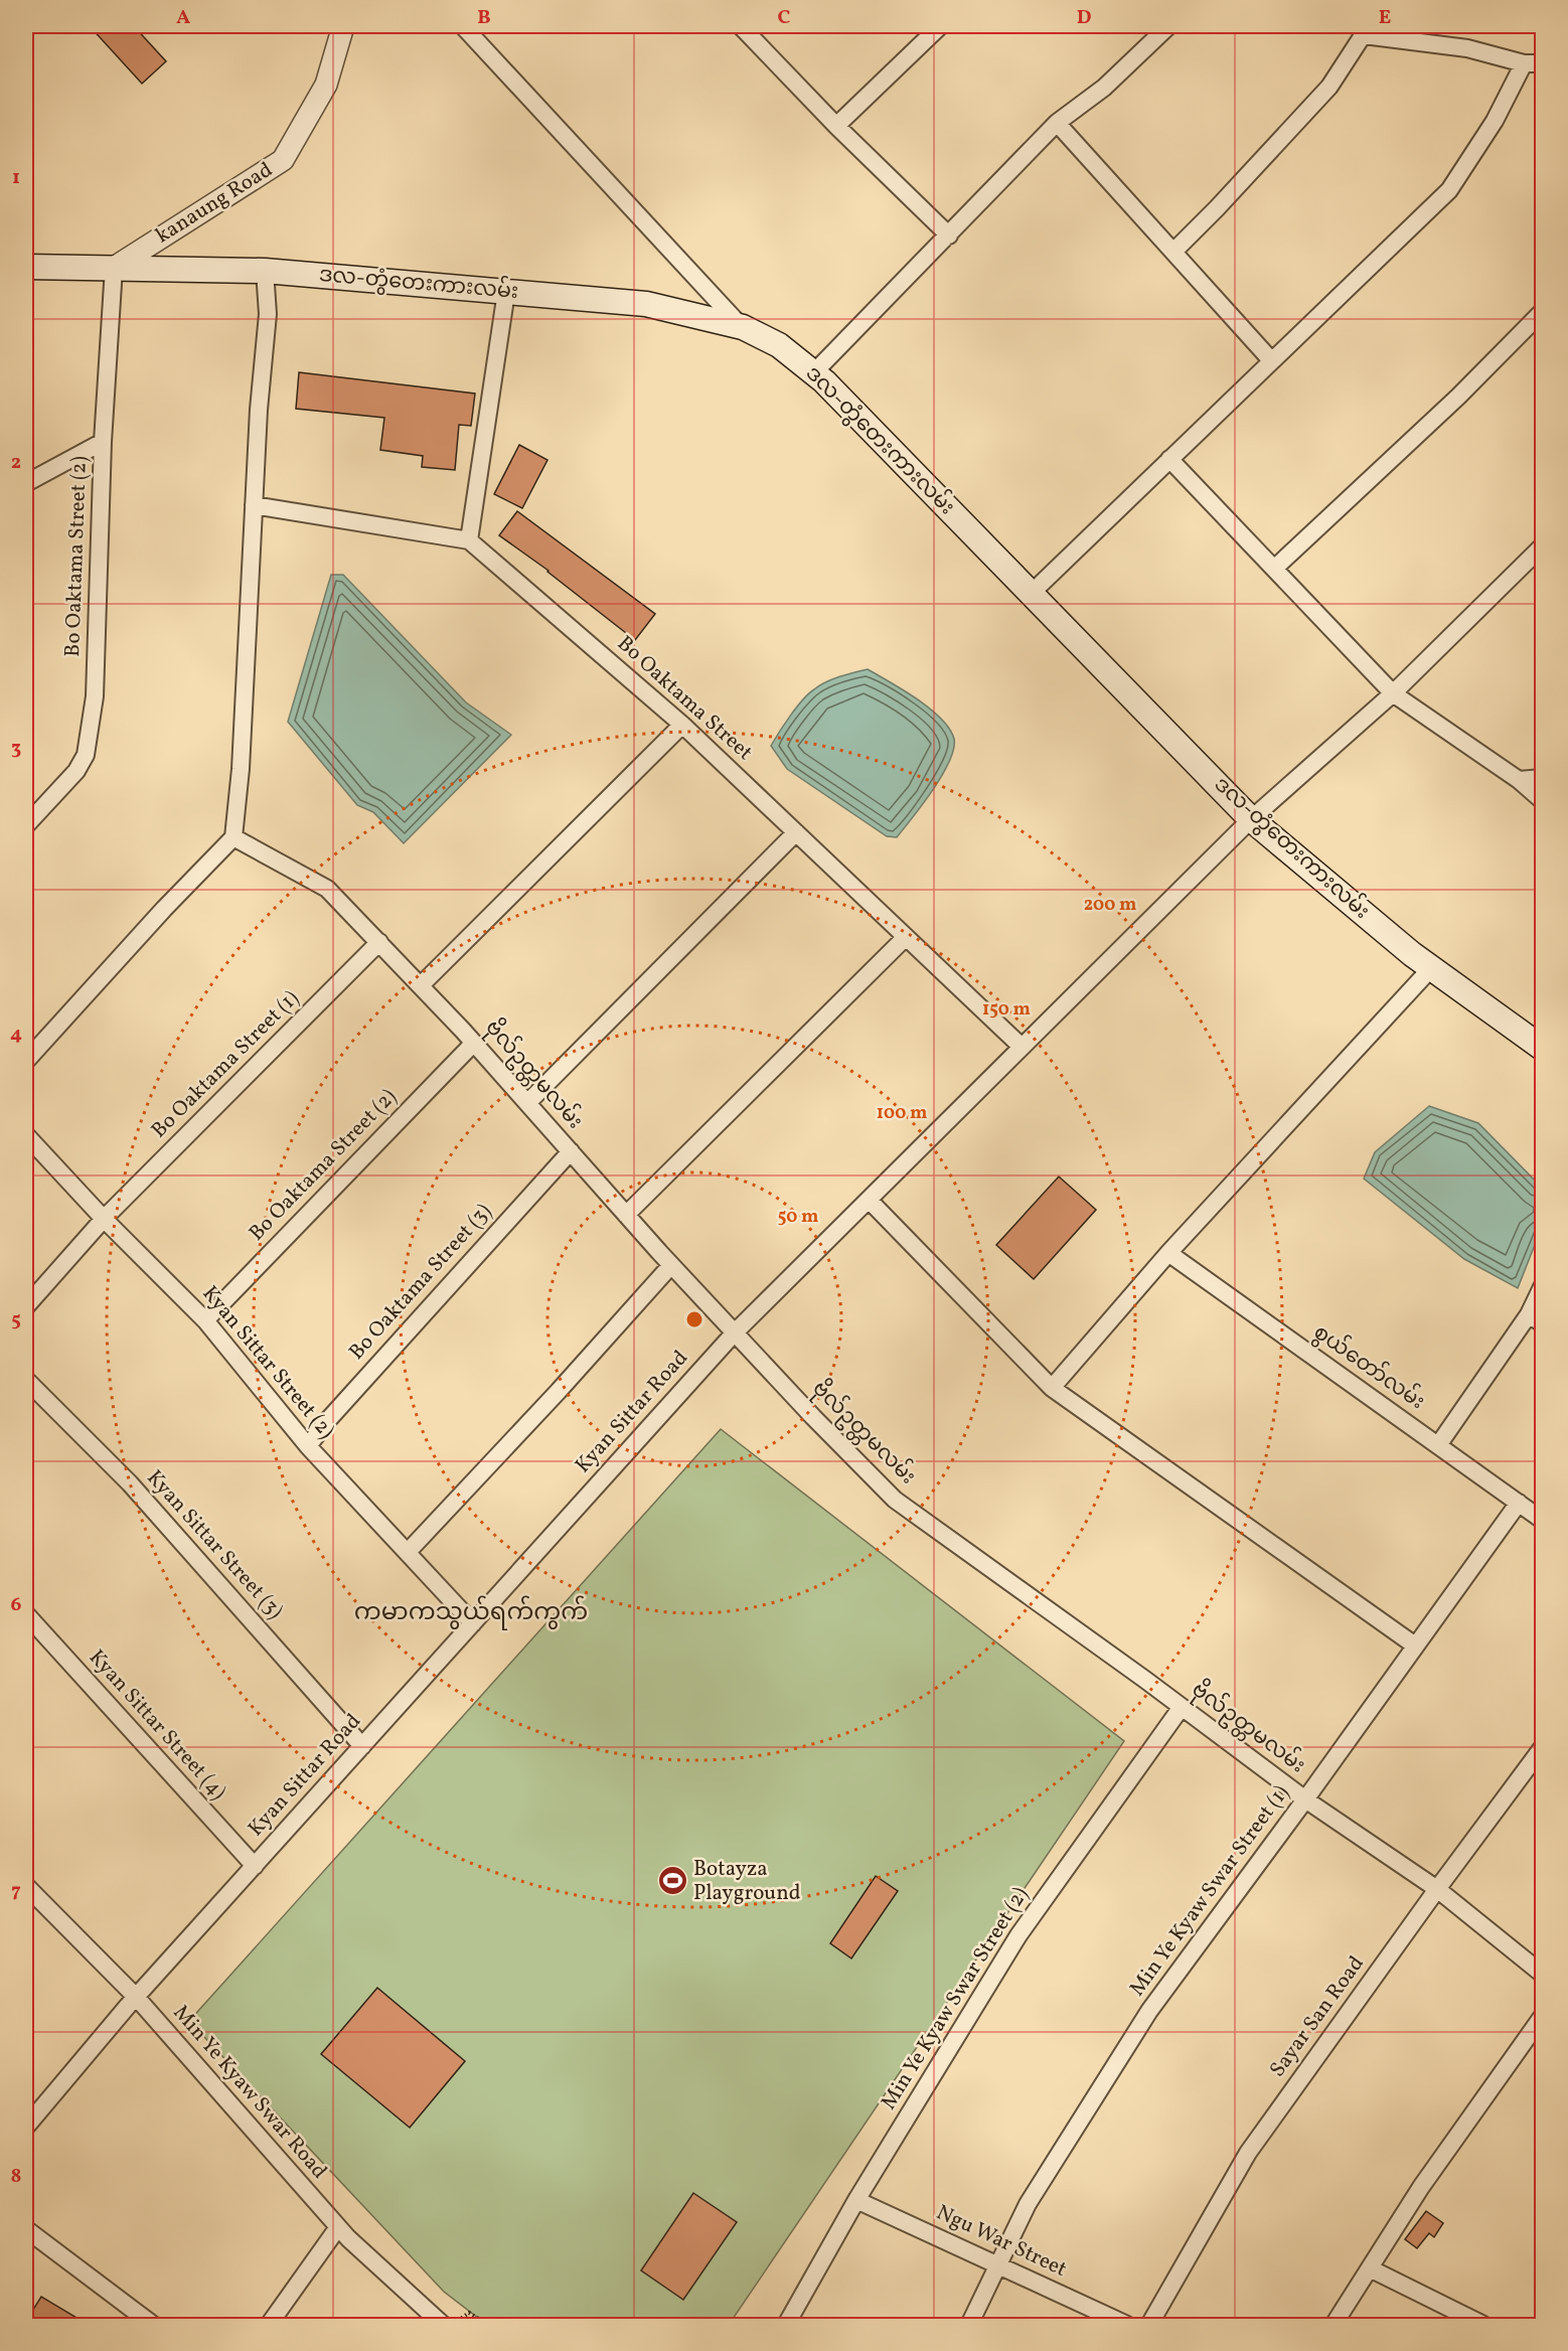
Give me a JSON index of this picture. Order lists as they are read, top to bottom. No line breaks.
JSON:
{"streets":{"main road":["ဒလ-တွံတေးကားလမ်း"],"street":["kanaung Road","Bo Oaktama Street (2)","Bo Oaktama Street","Bo Oaktama Street (1)","ဗိုလ်ဥတ္တမလမ်း","Bo Oaktama Street (3)","Kyan Sittar Street (2)","စွယ်တော်လမ်း","Kyan Sittar Road","Kyan Sittar Street (3)","Kyan Sittar Street (4)","Min Ye Kyaw Swar Street (1)","Min Ye Kyaw Swar Street (2)","Sayar San Road","Min Ye Kyaw Swar Road","Ngu War Street"]},"crossings":[["kanaung Road","ဒလ-တွံတေးကားလမ်း"],["kanaung Road","Bo Oaktama Street (2)"],["ဒလ-တွံတေးကားလမ်း","Bo Oaktama Street (2)"],["ဒလ-တွံတေးကားလမ်း","Kyan Sittar Road"],["Bo Oaktama Street (2)","ဗိုလ်ဥတ္တမလမ်း"],["Bo Oaktama Street (2)","Kyan Sittar Street (2)"],["Bo Oaktama Street","Kyan Sittar Road"],["Bo Oaktama Street (1)","ဗိုလ်ဥတ္တမလမ်း"],["Bo Oaktama Street (1)","Kyan Sittar Street (2)"],["ဗိုလ်ဥတ္တမလမ်း","Bo Oaktama Street (3)"],["ဗိုလ်ဥတ္တမလမ်း","Kyan Sittar Road"],["ဗိုလ်ဥတ္တမလမ်း","Min Ye Kyaw Swar Street (1)"],["ဗိုလ်ဥတ္တမလမ်း","Min Ye Kyaw Swar Street (2)"],["ဗိုလ်ဥတ္တမလမ်း","Sayar San Road"],["Bo Oaktama Street (3)","Kyan Sittar Street (2)"],["Kyan Sittar Street (2)","Kyan Sittar Road"],["စွယ်တော်လမ်း","Min Ye Kyaw Swar Street (1)"],["Kyan Sittar Road","Kyan Sittar Street (3)"],["Kyan Sittar Road","Kyan Sittar Street (4)"],["Kyan Sittar Road","Min Ye Kyaw Swar Road"],["Min Ye Kyaw Swar Street (1)","Ngu War Street"],["Min Ye Kyaw Swar Street (2)","Ngu War Street"]],"districts":["ကမာကသွယ်ရက်ကွက်"],"places":{"sports":["Botayza Playground"]},"grid":{"columns":["A","B","C","D","E"],"rows":["1","2","3","4","5","6","7","8"]},"rings":["200 m","150 m","100 m","50 m"]}
